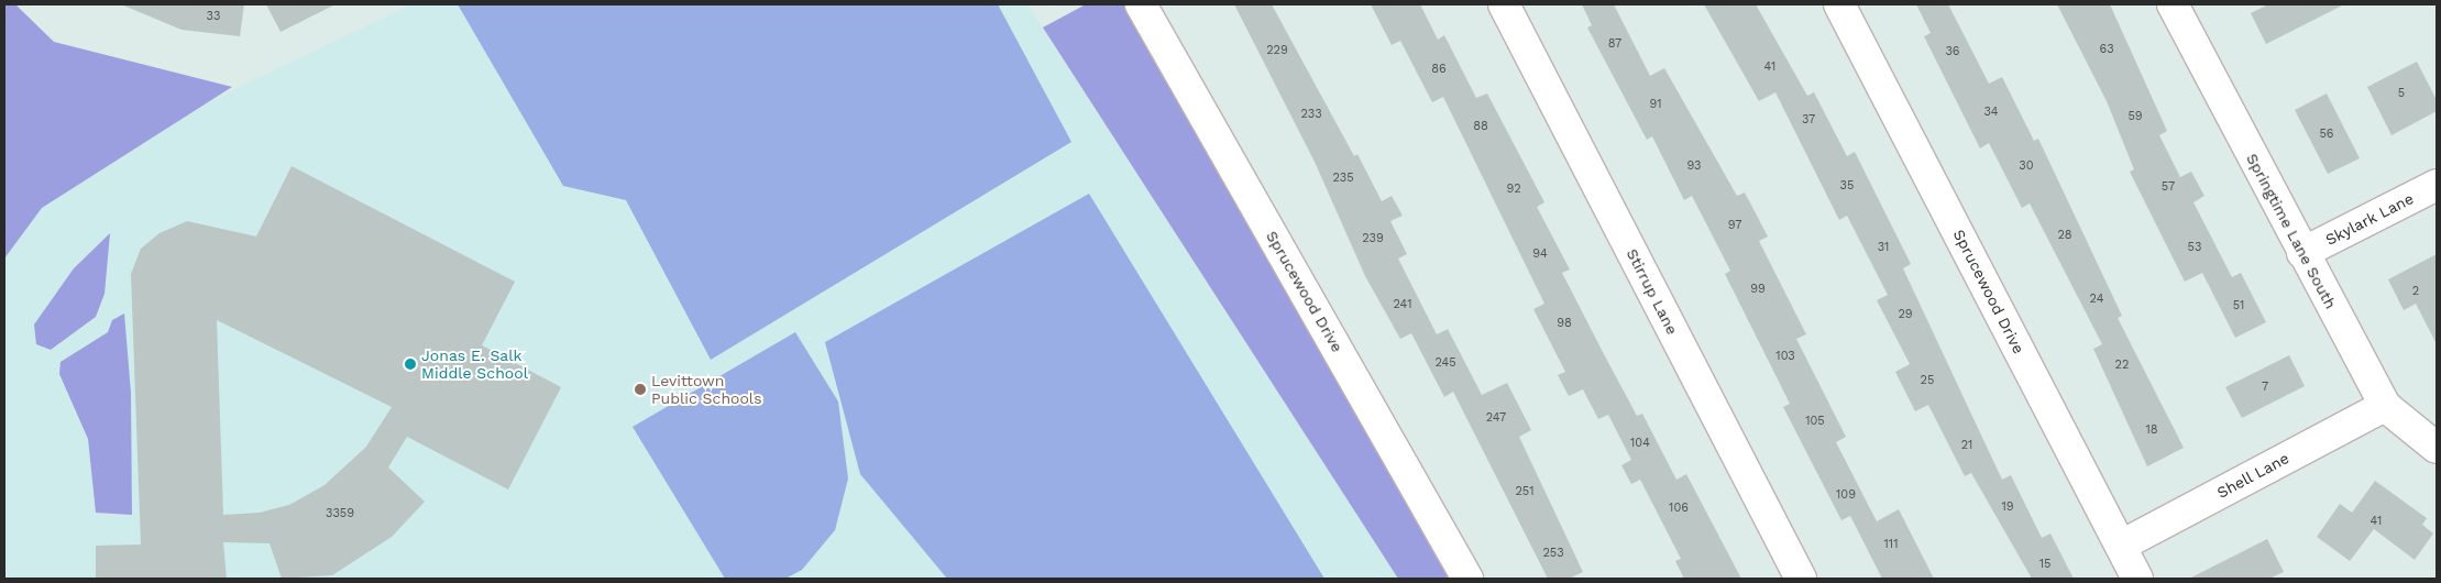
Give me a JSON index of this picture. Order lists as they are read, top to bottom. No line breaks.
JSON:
{"streets":{"street":["Skylark Lane","Springtime Lane South","Sprucewood Drive","Stirrup Lane","Shell Lane"]},"crossings":[["Skylark Lane","Springtime Lane South"],["Springtime Lane South","Shell Lane"],["Sprucewood Drive","Shell Lane"]],"places":["Jonas E. Salk Middle School","Levittown Public Schools"],"house_numbers":["33","87","63","229","36","41","86","5","91","34","233","59","37","88","56","93","30","235","35","57","92","97","28","239","31","53","94","99","2","24","241","51","29","98","103","245","22","25","7","247","105","18","104","21","251","109","19","106","3359","41","111","253","15"]}
